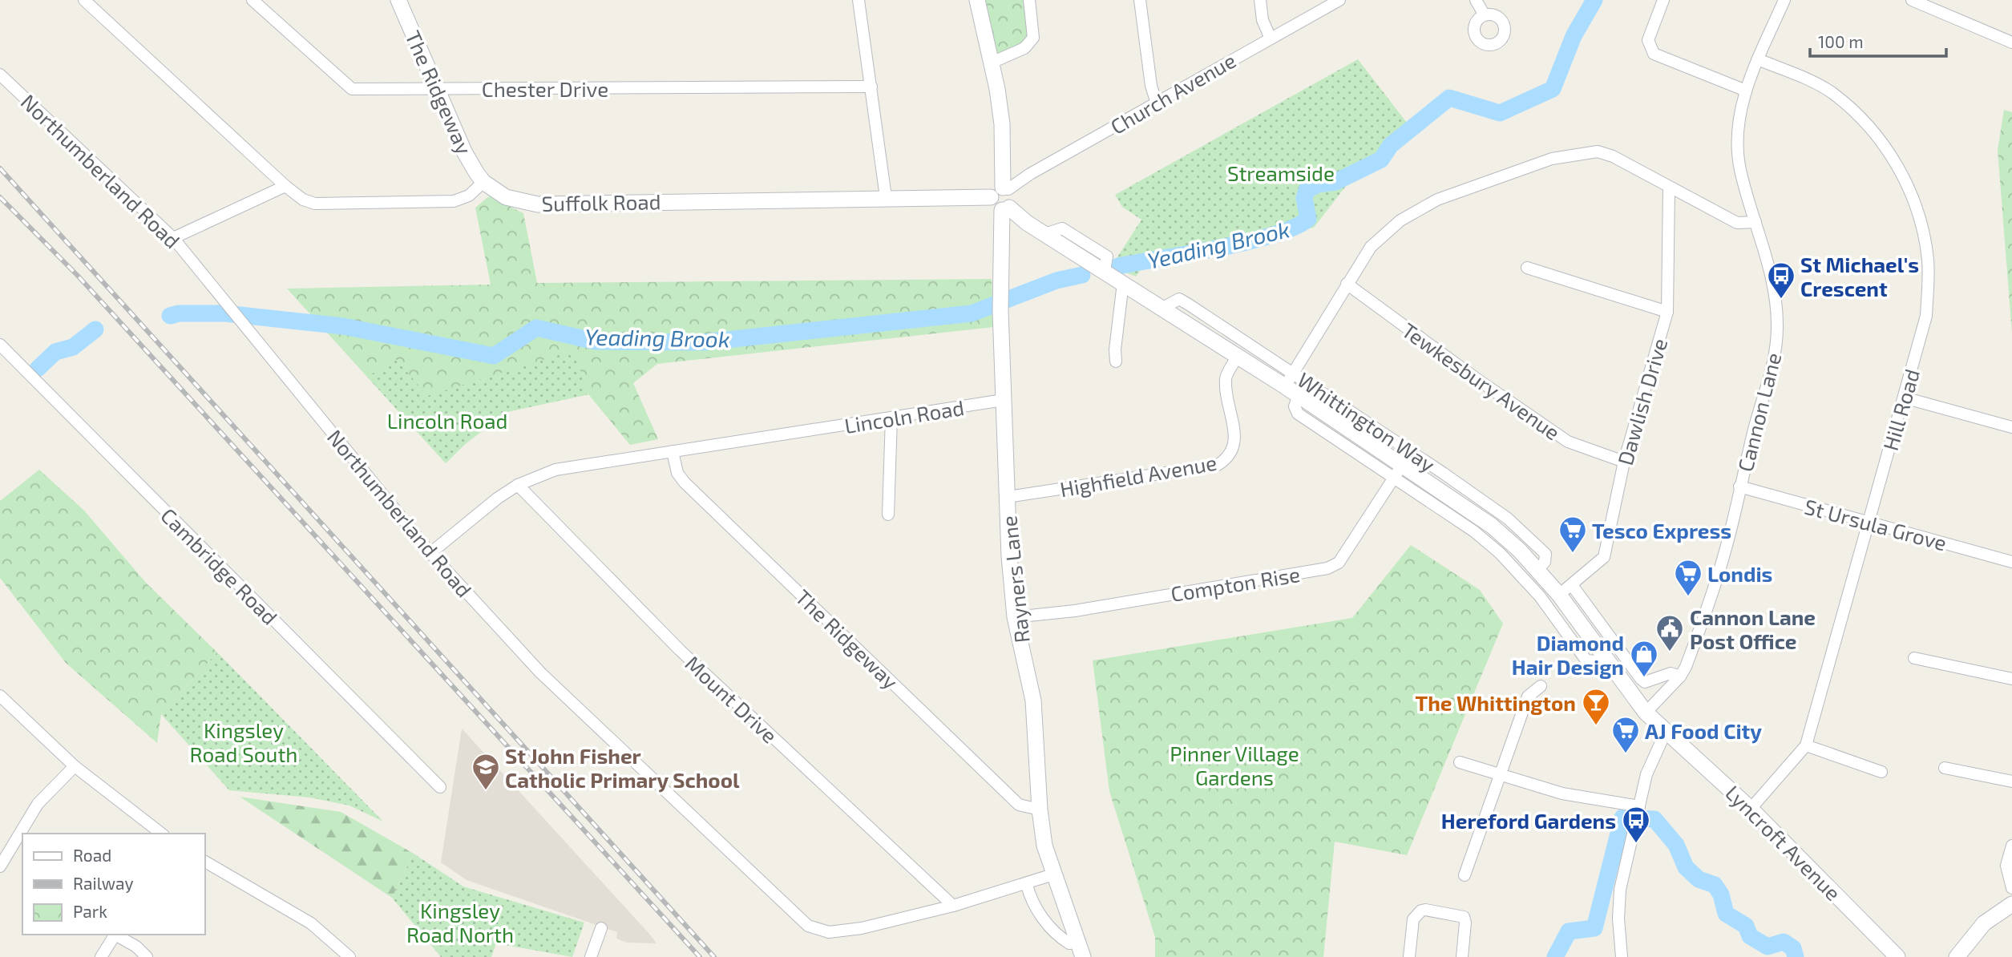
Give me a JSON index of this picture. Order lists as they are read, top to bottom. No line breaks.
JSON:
{"streets":{"street":["Chester Drive","The Ridgeway","Church Avenue","Northumberland Road","Suffolk Road","Tewkesbury Avenue","Dawlish Drive","Hill Road","Cannon Lane","Lincoln Road","Whittington Way","Highfield Avenue","St Ursula Grove","Cambridge Road","Rayners Lane","Compton Rise","Mount Drive","Lyncroft Avenue"]},"crossings":[["Chester Drive","The Ridgeway"],["The Ridgeway","Suffolk Road"],["The Ridgeway","Lincoln Road"],["The Ridgeway","Rayners Lane"],["Church Avenue","Suffolk Road"],["Northumberland Road","Lincoln Road"],["Northumberland Road","Mount Drive"],["Tewkesbury Avenue","Dawlish Drive"],["Dawlish Drive","Whittington Way"],["Hill Road","Cannon Lane"],["Hill Road","St Ursula Grove"],["Hill Road","Lyncroft Avenue"],["Cannon Lane","Whittington Way"],["Cannon Lane","St Ursula Grove"],["Lincoln Road","Rayners Lane"],["Lincoln Road","Mount Drive"],["Whittington Way","Highfield Avenue"],["Whittington Way","Rayners Lane"],["Whittington Way","Compton Rise"],["Whittington Way","Lyncroft Avenue"],["Highfield Avenue","Rayners Lane"],["Rayners Lane","Compton Rise"]],"water":["Yeading Brook"],"parks":["Streamside","Lincoln Road","Kingsley Road South","Pinner Village Gardens","Kingsley Road North"],"places":{"bus stop":["St Michael's Crescent","Hereford Gardens"],"supermarket":["Tesco Express","Londis","AJ Food City"],"public building":["Cannon Lane Post Office"],"shop":["Diamond Hair Design"],"bar":["The Whittington"],"school or university":["St John Fisher Catholic Primary School"]},"legend":["Road","Railway","Park"],"scale_bar":"100 m"}
